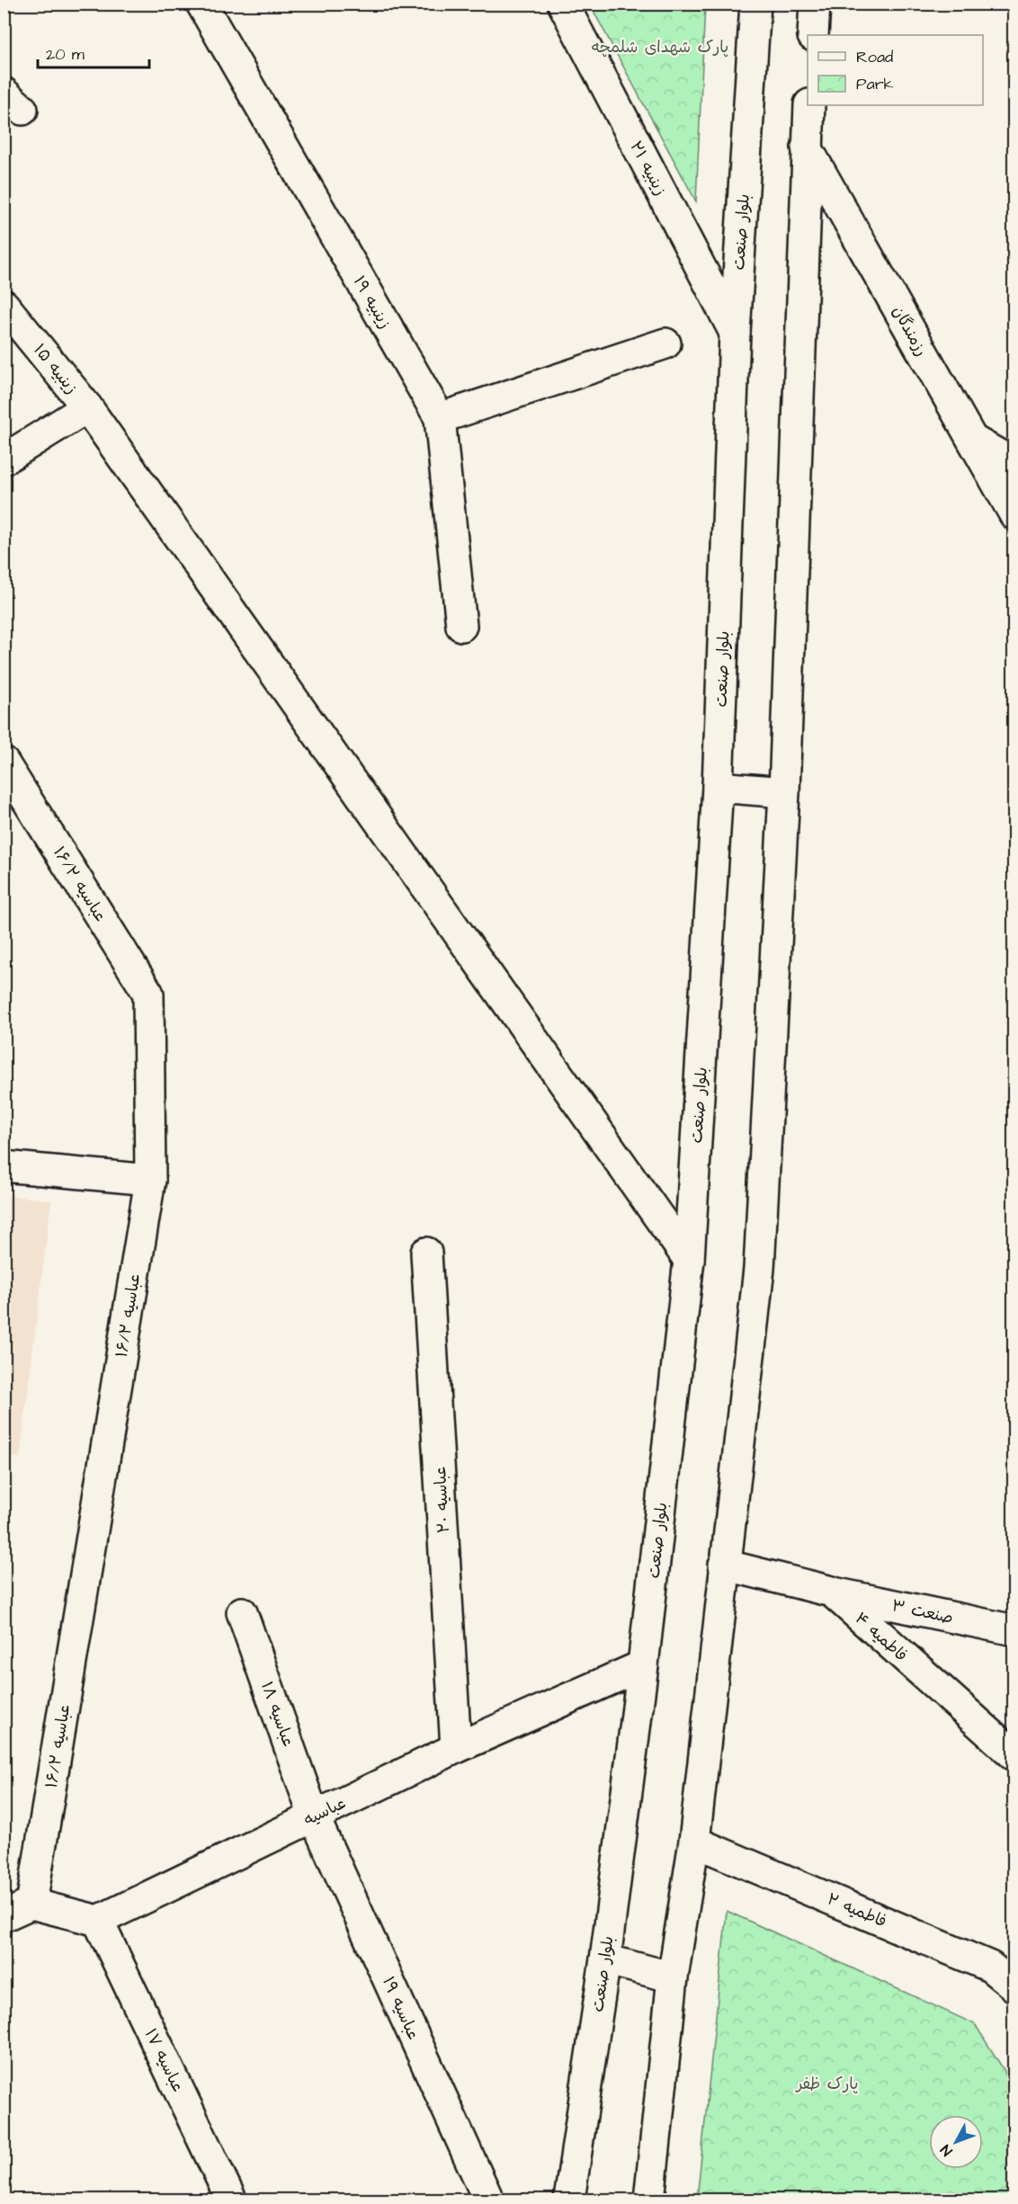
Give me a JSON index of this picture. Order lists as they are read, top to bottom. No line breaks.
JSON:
{"streets":{"street":["زینبیه ۲۱","بلوار صنعت","زینبیه ۱۹","رزمندگان","زینبیه ۱۵","عباسیه ۱۶/۲","عباسیه ۲۰","صنعت ۳","فاطمیه ۴","عباسیه ۱۸","عباسیه","فاطمیه ۲","عباسیه ۱۹","عباسیه ۱۷"]},"crossings":[["زینبیه ۲۱","بلوار صنعت"],["بلوار صنعت","زینبیه ۱۵"],["بلوار صنعت","عباسیه"],["عباسیه ۲۰","عباسیه"],["صنعت ۳","فاطمیه ۴"],["عباسیه ۱۸","عباسیه"],["عباسیه ۱۸","عباسیه ۱۹"],["عباسیه","عباسیه ۱۹"],["عباسیه","عباسیه ۱۷"]],"parks":["پارک شهدای شلمچه","پارک ظفر"],"legend":["Road","Park"],"scale_bar":"20 m","north":"bottom left"}
